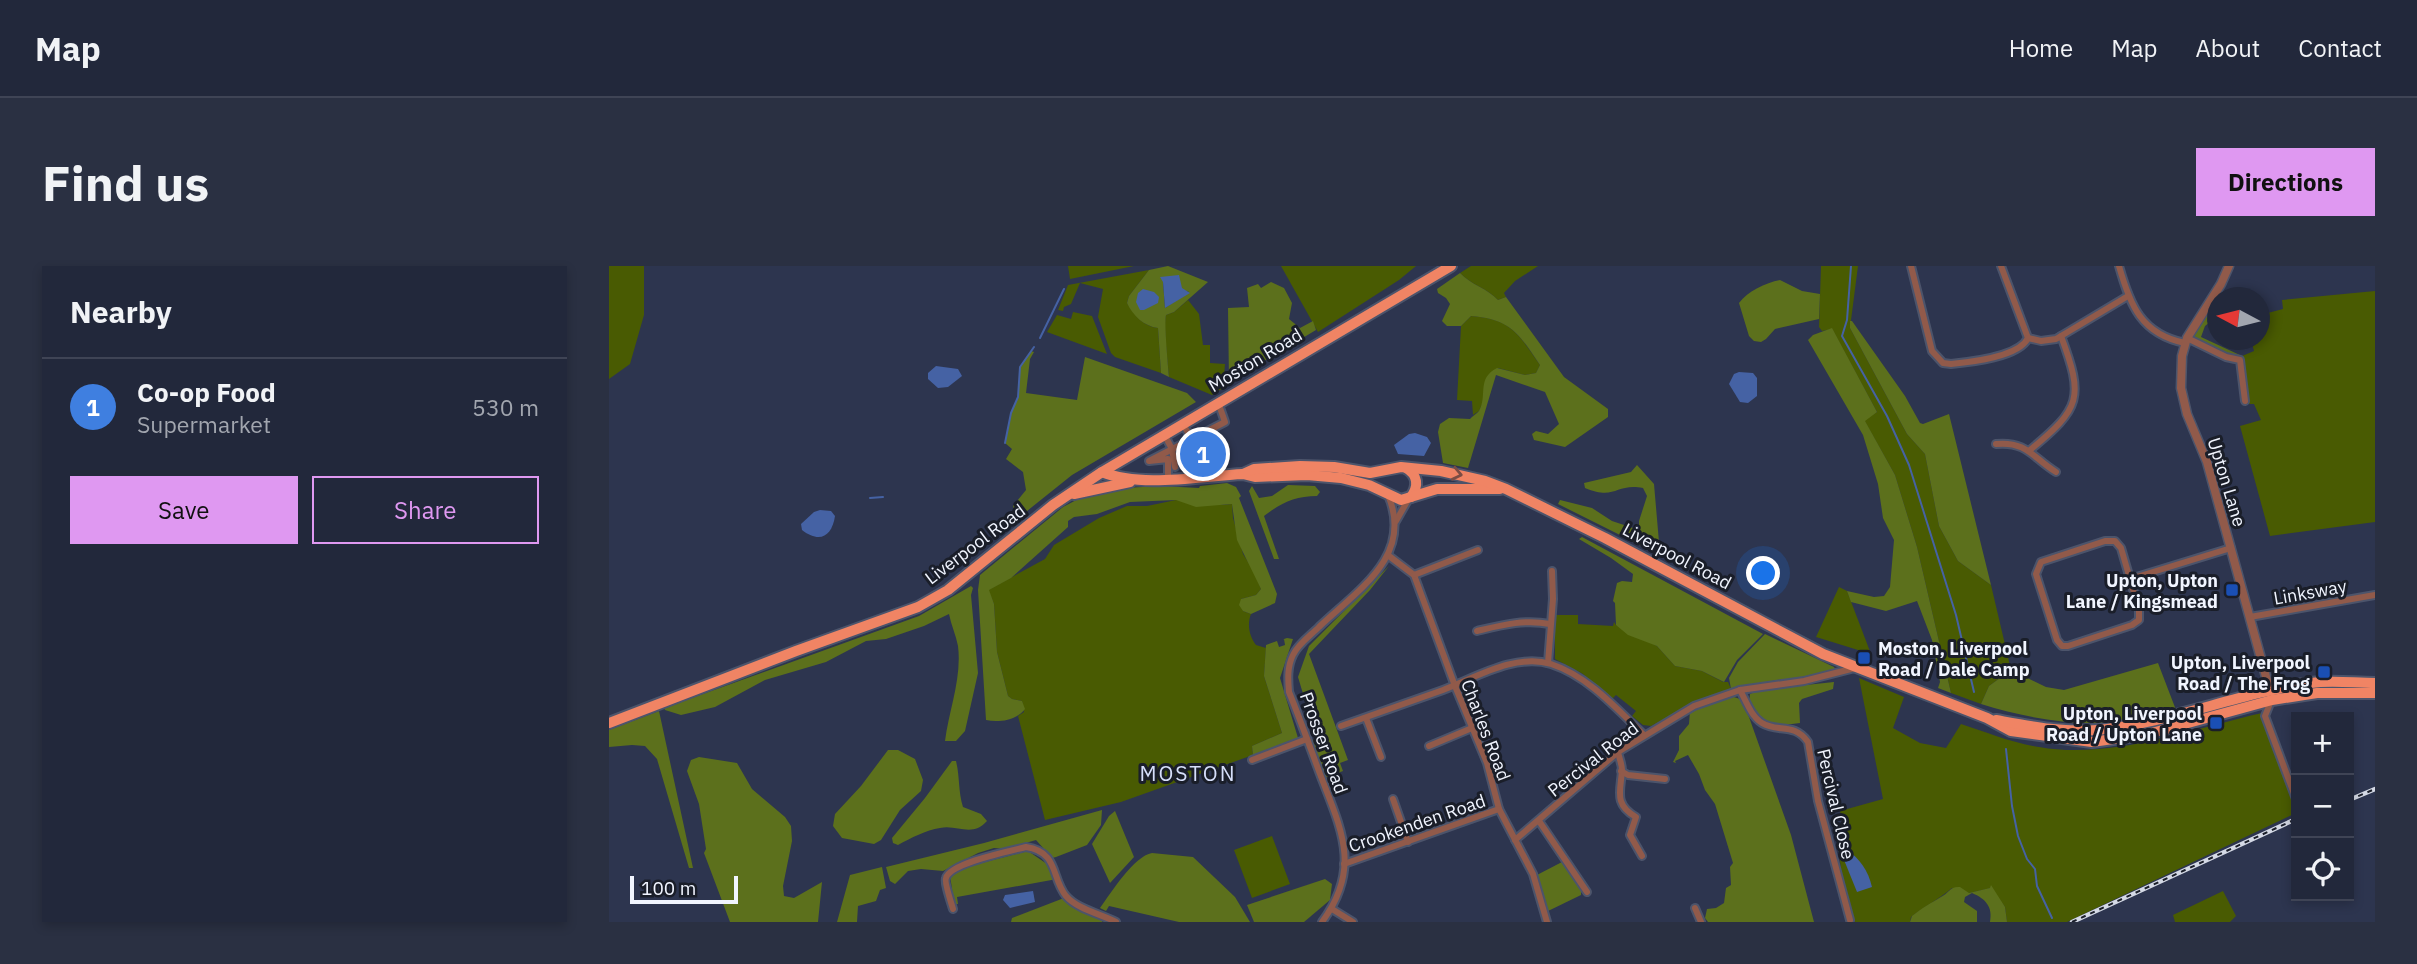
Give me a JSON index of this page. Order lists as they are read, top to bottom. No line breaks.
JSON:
{"streets":{"highway":["Moston Road","Liverpool Road"],"street":["Upton Lane","Linksway","Charles Road","Prosser Road","Percival Road","Percival Close","Crookenden Road"]},"crossings":[["Moston Road","Liverpool Road"],["Upton Lane","Liverpool Road"],["Upton Lane","Linksway"],["Liverpool Road","Percival Road"],["Charles Road","Percival Road"],["Charles Road","Crookenden Road"],["Prosser Road","Crookenden Road"],["Percival Road","Percival Close"]],"districts":["MOSTON"],"places":{"transit":["Upton, Upton Lane / Kingsmead","Moston, Liverpool Road / Dale Camp","Upton, Liverpool Road / The Frog","Upton, Liverpool Road / Upton Lane"]},"scale_bar":"100 m","north":"left","page":{"header":"Map","nav":["Home","Map","About","Contact"],"buttons":["Directions",["Save","Share"]],"title":"Find us","heading":"Nearby","list":[{"mark":"1","name":"Co-op Food","note":"Supermarket","value":"530 m"}],"pins":"1","map_buttons":["+","−"],"scale":"100 m"}}
